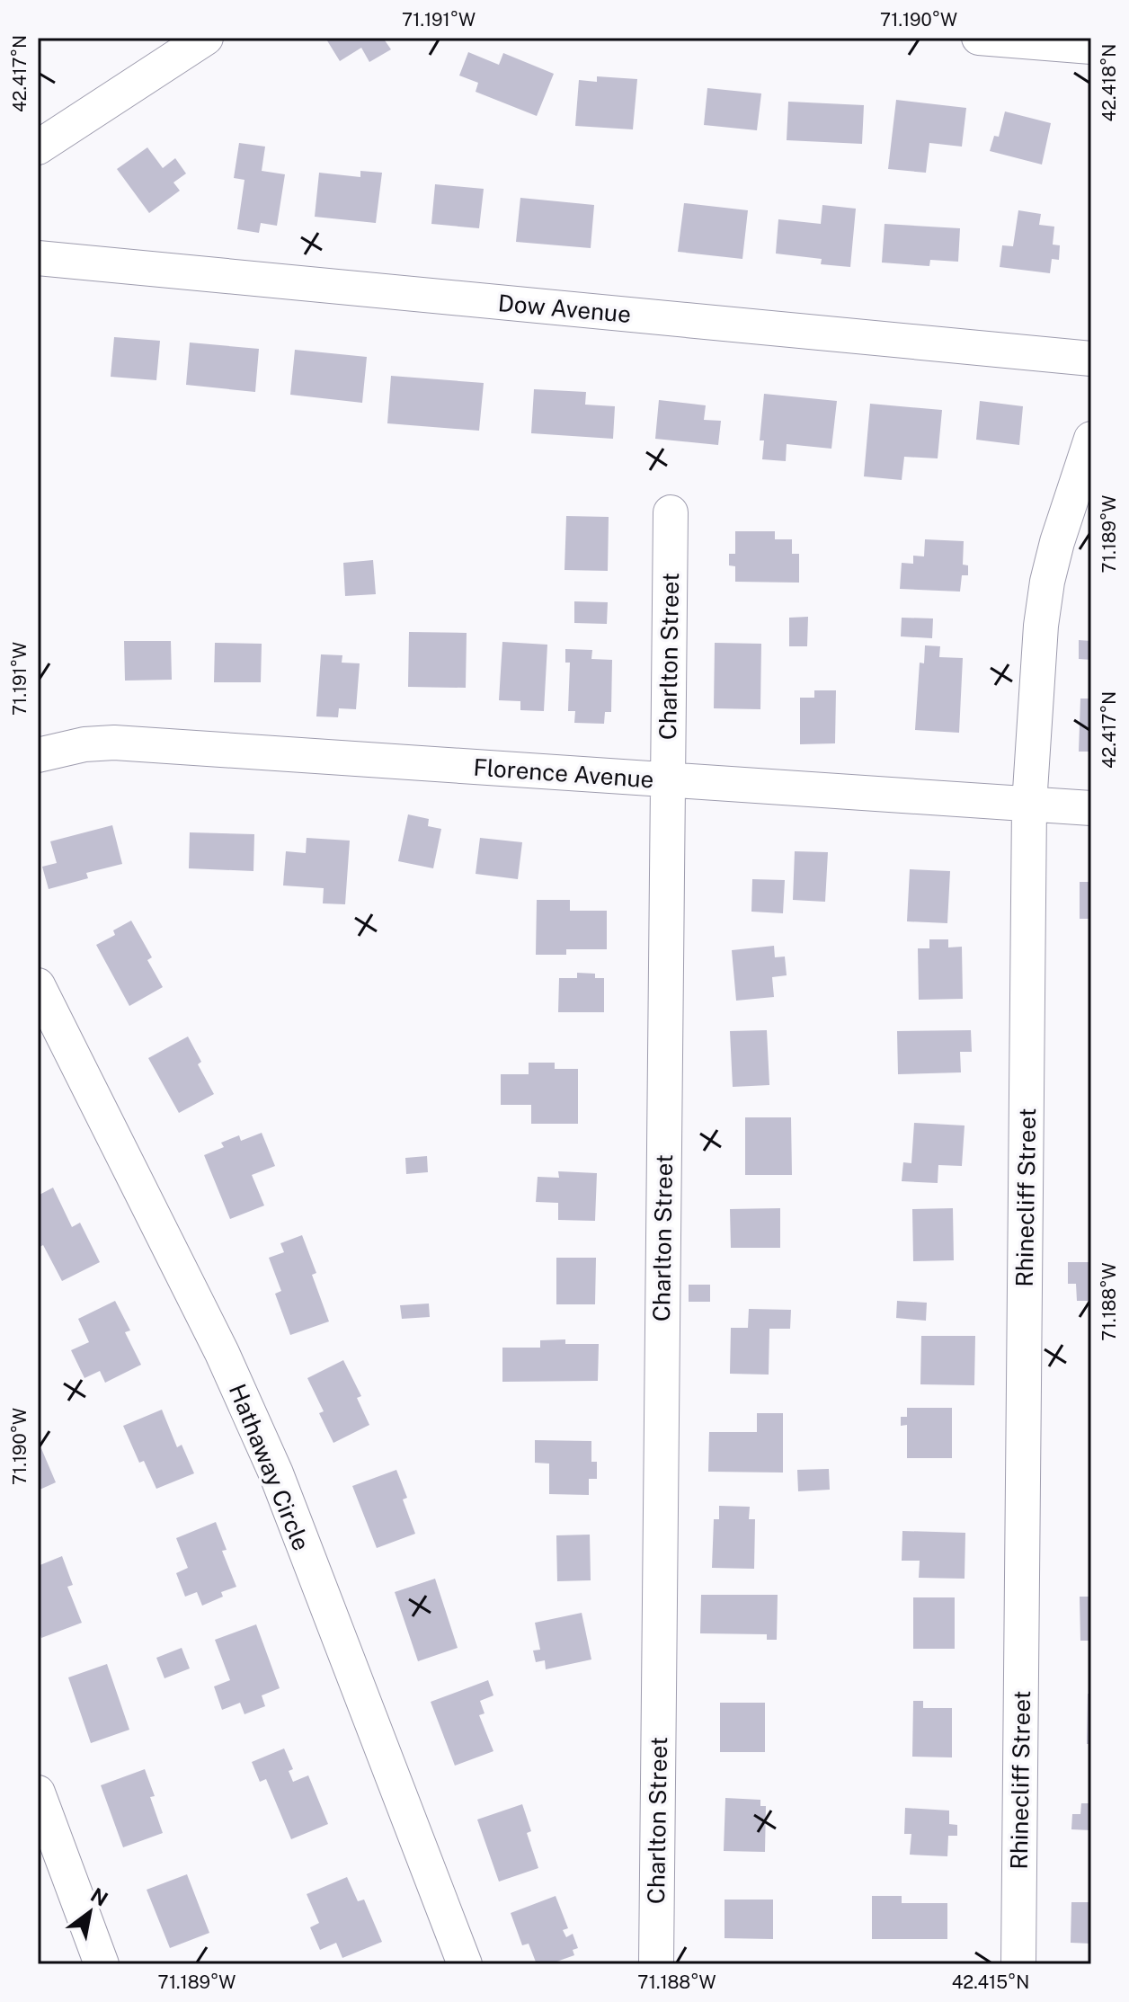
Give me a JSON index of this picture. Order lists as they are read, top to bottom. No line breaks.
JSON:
{"streets":{"street":["Dow Avenue","Charlton Street","Florence Avenue","Rhinecliff Street","Hathaway Circle"]},"crossings":[["Charlton Street","Florence Avenue"],["Florence Avenue","Rhinecliff Street"]],"north":"top right","coordinates":["71.191°W","71.190°W","42.417°N","42.418°N","71.189°W","71.188°W","42.415°N"]}
